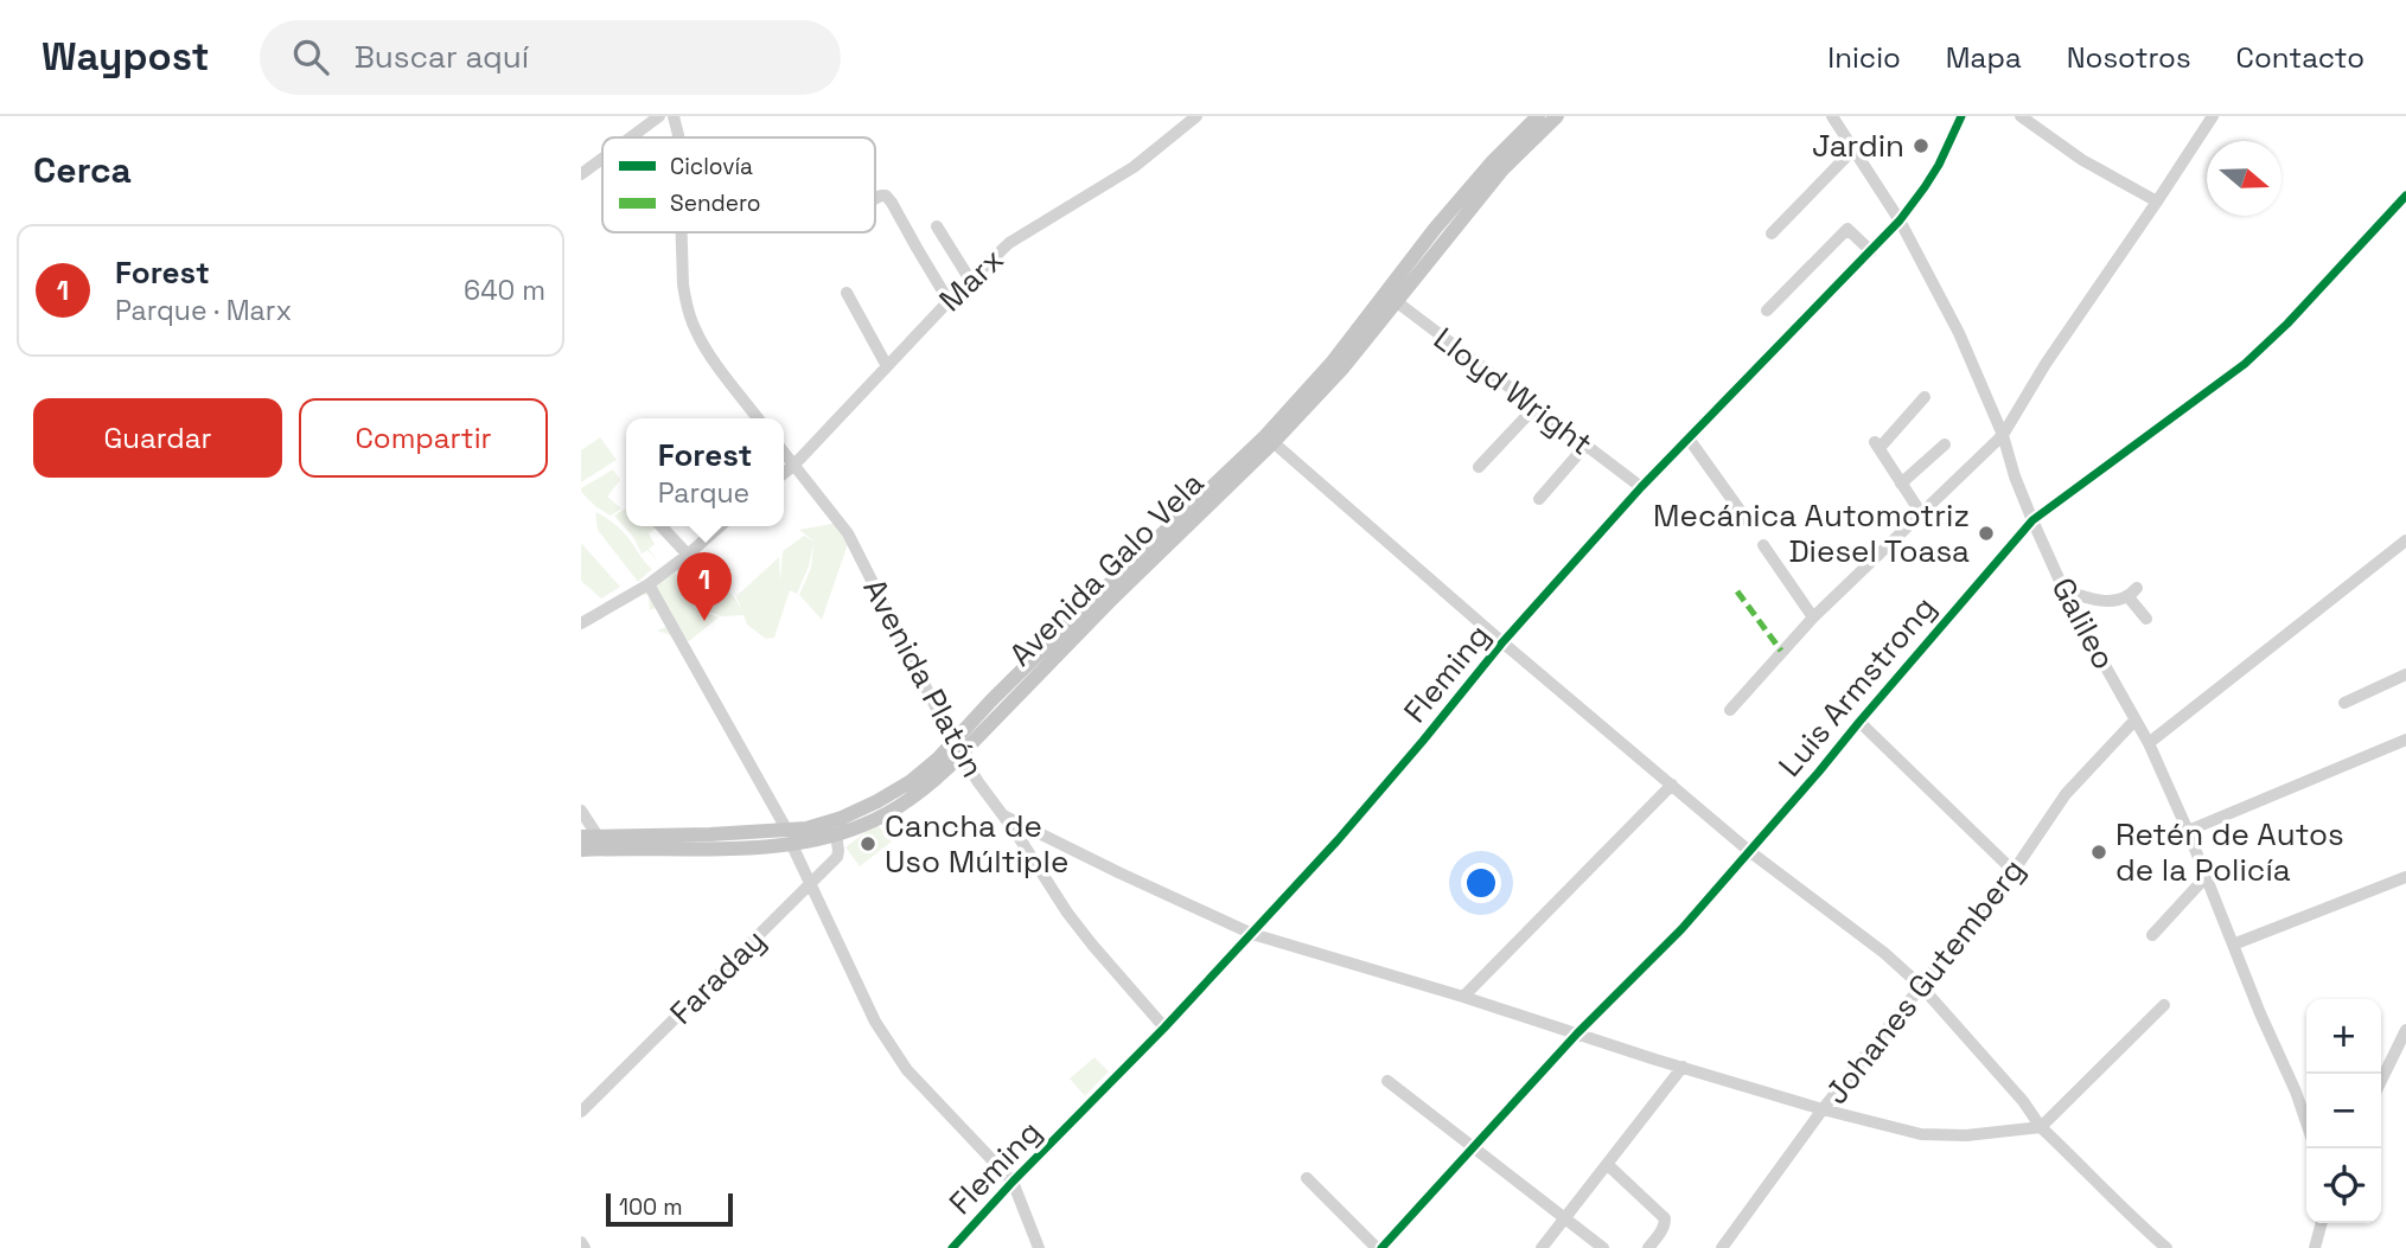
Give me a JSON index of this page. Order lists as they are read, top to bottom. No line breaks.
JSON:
{"streets":{"main road":["Avenida Galo Vela"],"street":["Marx","Lloyd Wright","Galileo","Fleming","Avenida Platón","Luis Armstrong","Faraday","Johanes Gutemberg"]},"crossings":[["Marx","Avenida Platón"],["Lloyd Wright","Avenida Galo Vela"],["Lloyd Wright","Fleming"],["Avenida Galo Vela","Avenida Platón"],["Avenida Galo Vela","Faraday"],["Galileo","Fleming"],["Galileo","Luis Armstrong"],["Galileo","Johanes Gutemberg"],["Fleming","Avenida Platón"]],"places":["Jardin","Mecánica Automotriz Diesel Toasa","Cancha de Uso Múltiple","Retén de Autos de la Policía"],"legend":["Ciclovía","Sendero"],"scale_bar":"100 m","north":"right","page":{"header":"Waypost","search":"Buscar aquí","nav":["Inicio","Mapa","Nosotros","Contacto"],"heading":"Cerca","list":[{"mark":"1","name":"Forest","note":"Parque · Marx","value":"640 m"}],"buttons":["Guardar","Compartir"],"popup":["Forest","Parque"],"pins":"1","map_buttons":["+","−"],"scale":"100 m"}}
